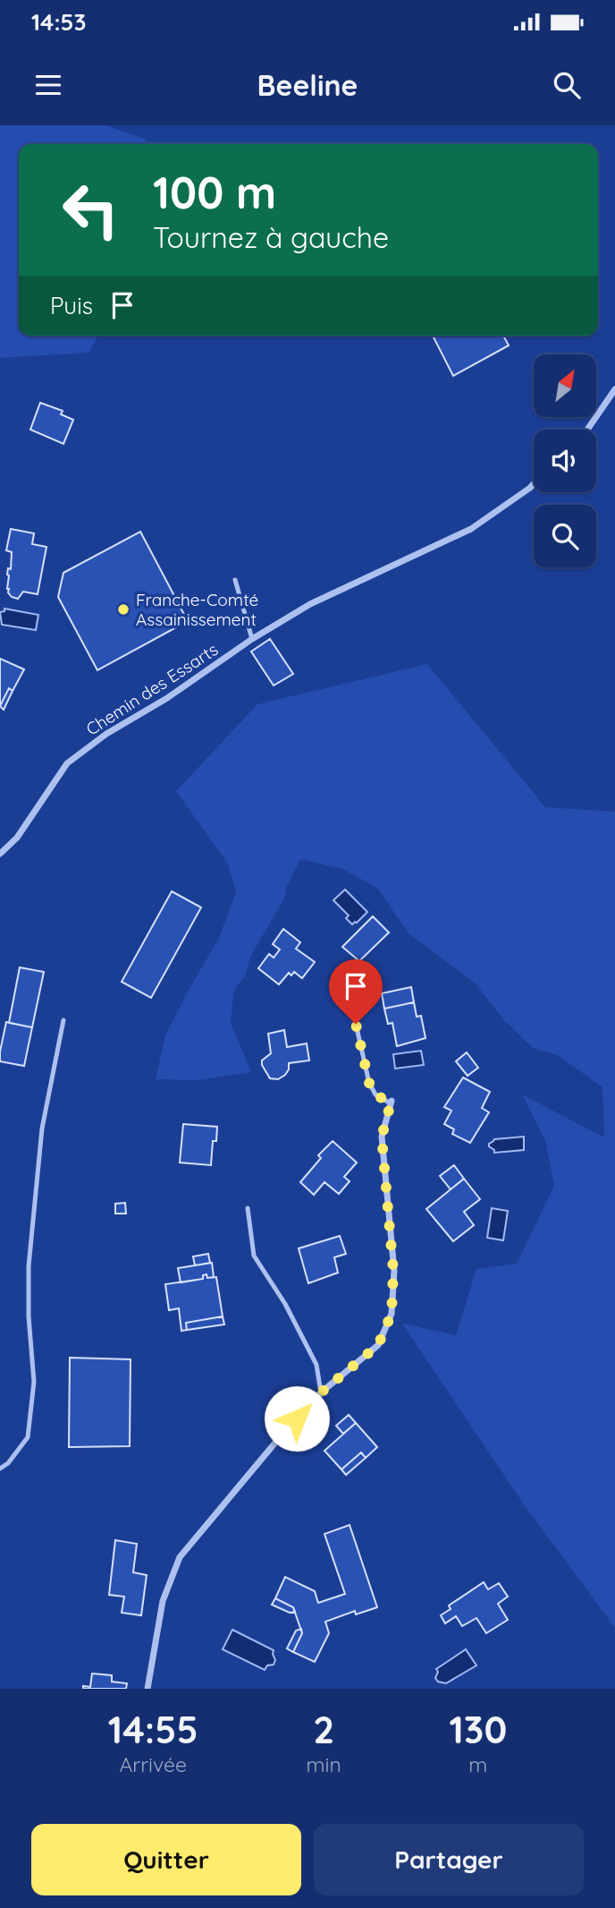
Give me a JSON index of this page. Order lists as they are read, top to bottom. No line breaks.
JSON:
{"streets":{"street":["Chemin des Essarts"]},"places":["Franche-Comté Assainissement"],"north":"top right","page":{"status":"14:53","header":"Beeline","turn":["100 m","Tournez à gauche"],"then":"Puis","eta":["14:55","Arrivée","2","min","130","m"],"buttons":["Quitter","Partager"]}}
